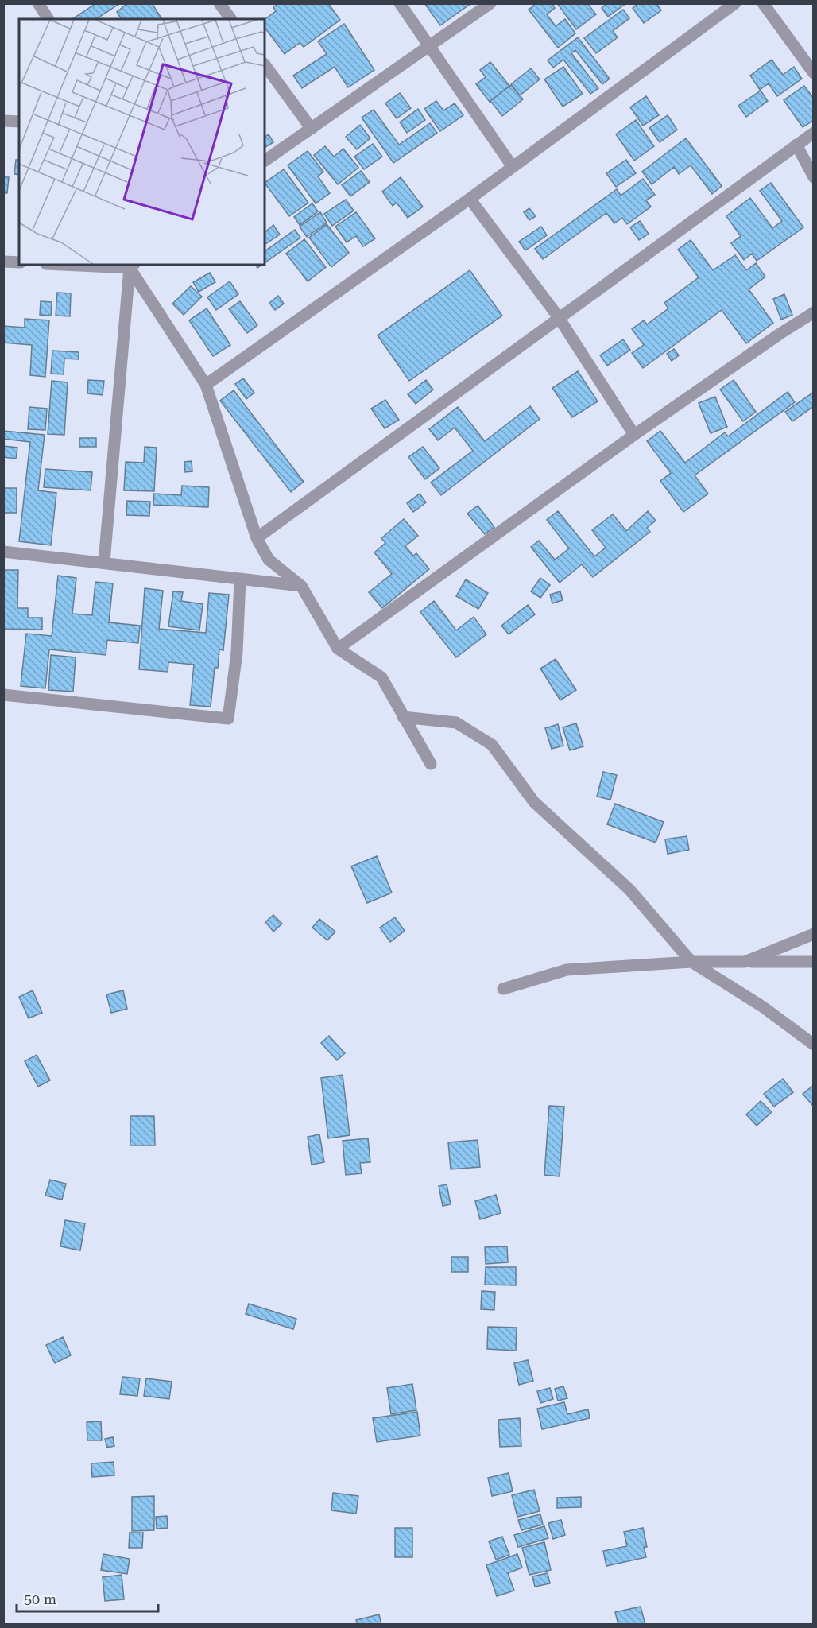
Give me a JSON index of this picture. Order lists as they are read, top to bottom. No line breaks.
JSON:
{"scale_bar":"50 m"}
